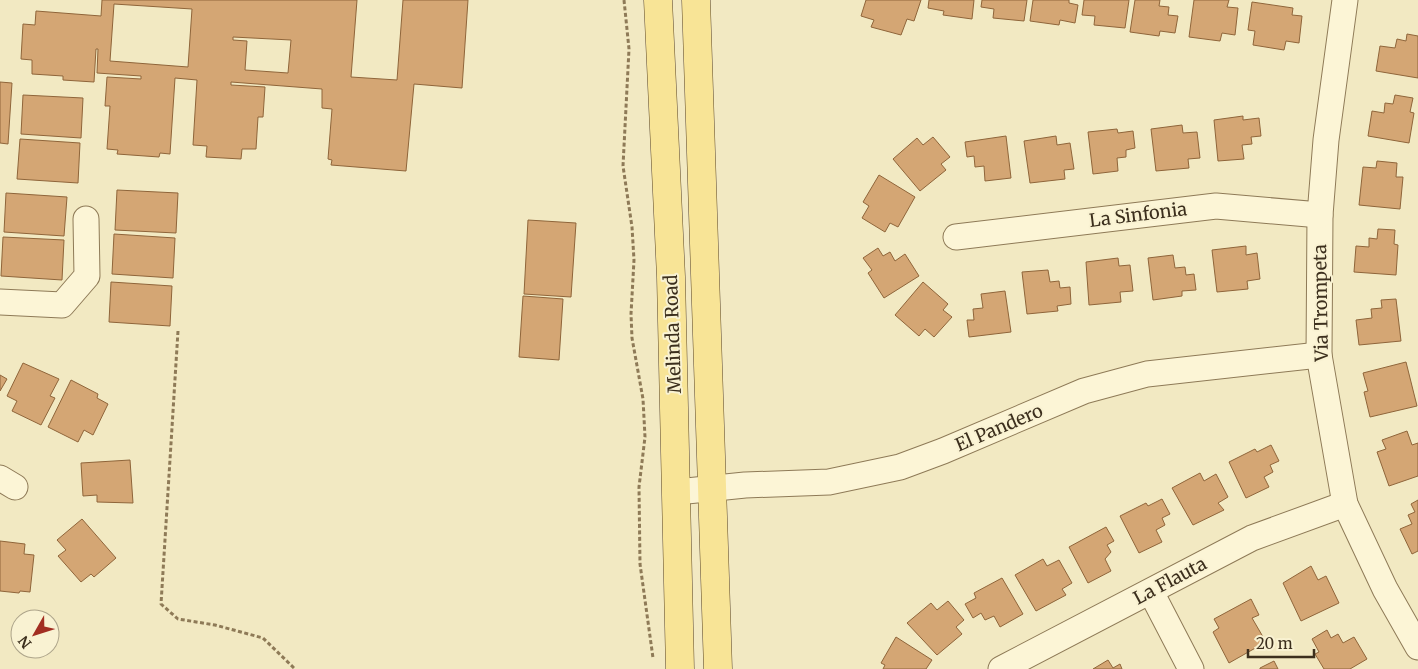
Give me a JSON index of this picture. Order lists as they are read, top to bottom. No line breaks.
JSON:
{"streets":{"main road":["Melinda Road"],"street":["La Sinfonia","Via Trompeta","El Pandero","La Flauta"]},"crossings":[["La Sinfonia","Via Trompeta"],["Via Trompeta","El Pandero"],["Via Trompeta","La Flauta"],["Melinda Road","El Pandero"]],"scale_bar":"20 m","north":"bottom left"}
